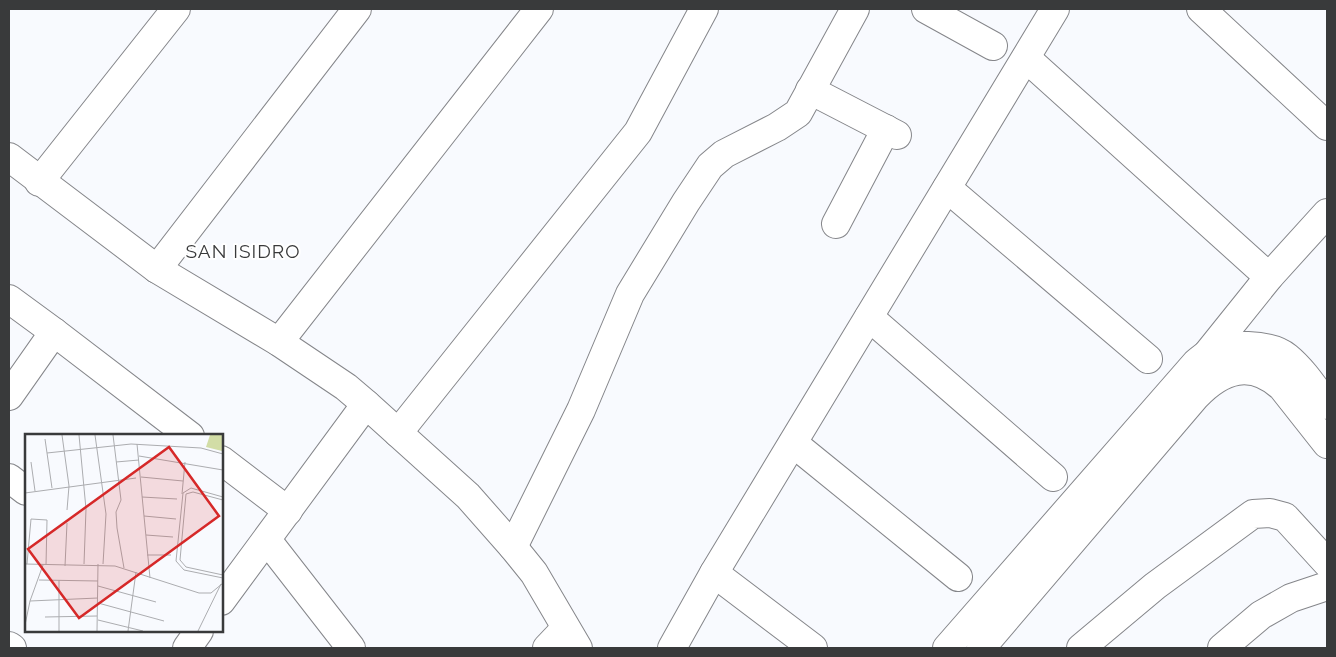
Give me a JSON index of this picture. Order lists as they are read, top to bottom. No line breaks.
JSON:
{"districts":["SAN ISIDRO"]}
